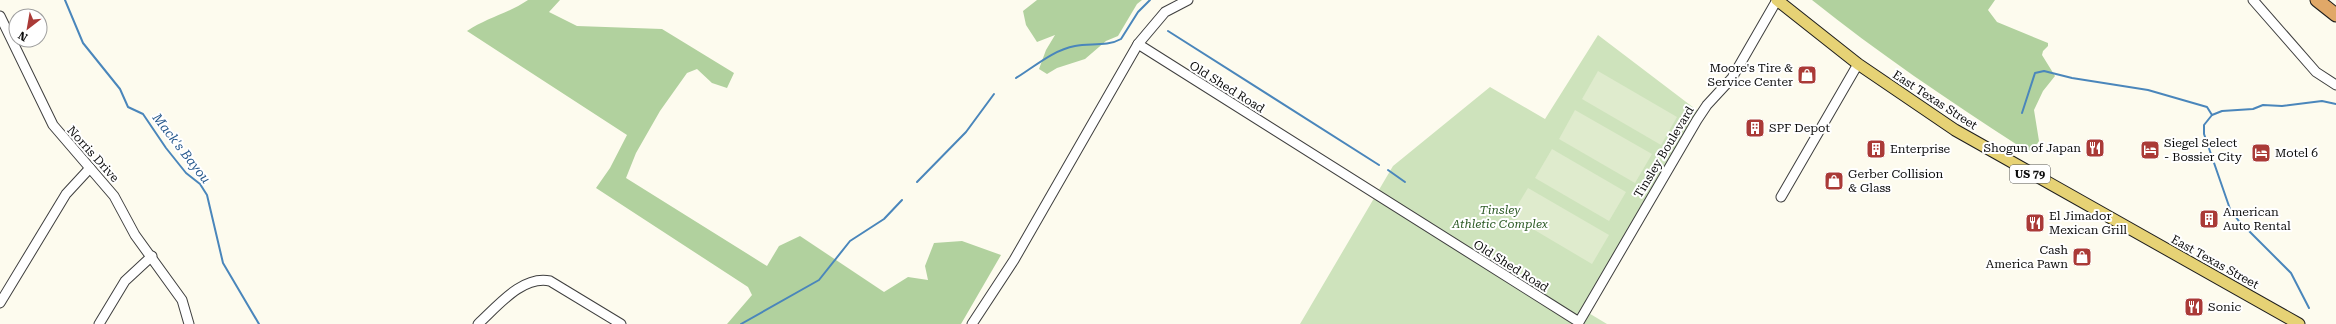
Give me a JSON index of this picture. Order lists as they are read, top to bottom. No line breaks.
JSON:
{"streets":{"main road":["East Texas Street","US 79"],"street":["Old Shed Road","Tinsley Boulevard","Norris Drive"]},"crossings":[["Old Shed Road","Tinsley Boulevard"],["East Texas Street","Tinsley Boulevard"]],"water":["Mack's Bayou"],"parks":["Tinsley Athletic Complex"],"places":{"shop":["Moore's Tire & Service Center","Gerber Collision & Glass","Cash America Pawn"],"building":["SPF Depot","Enterprise","American Auto Rental"],"restaurant":["Shogun of Japan","El Jimador Mexican Grill","Sonic"],"hotel":["Siegel Select - Bossier City","Motel 6"]},"north":"bottom left"}
